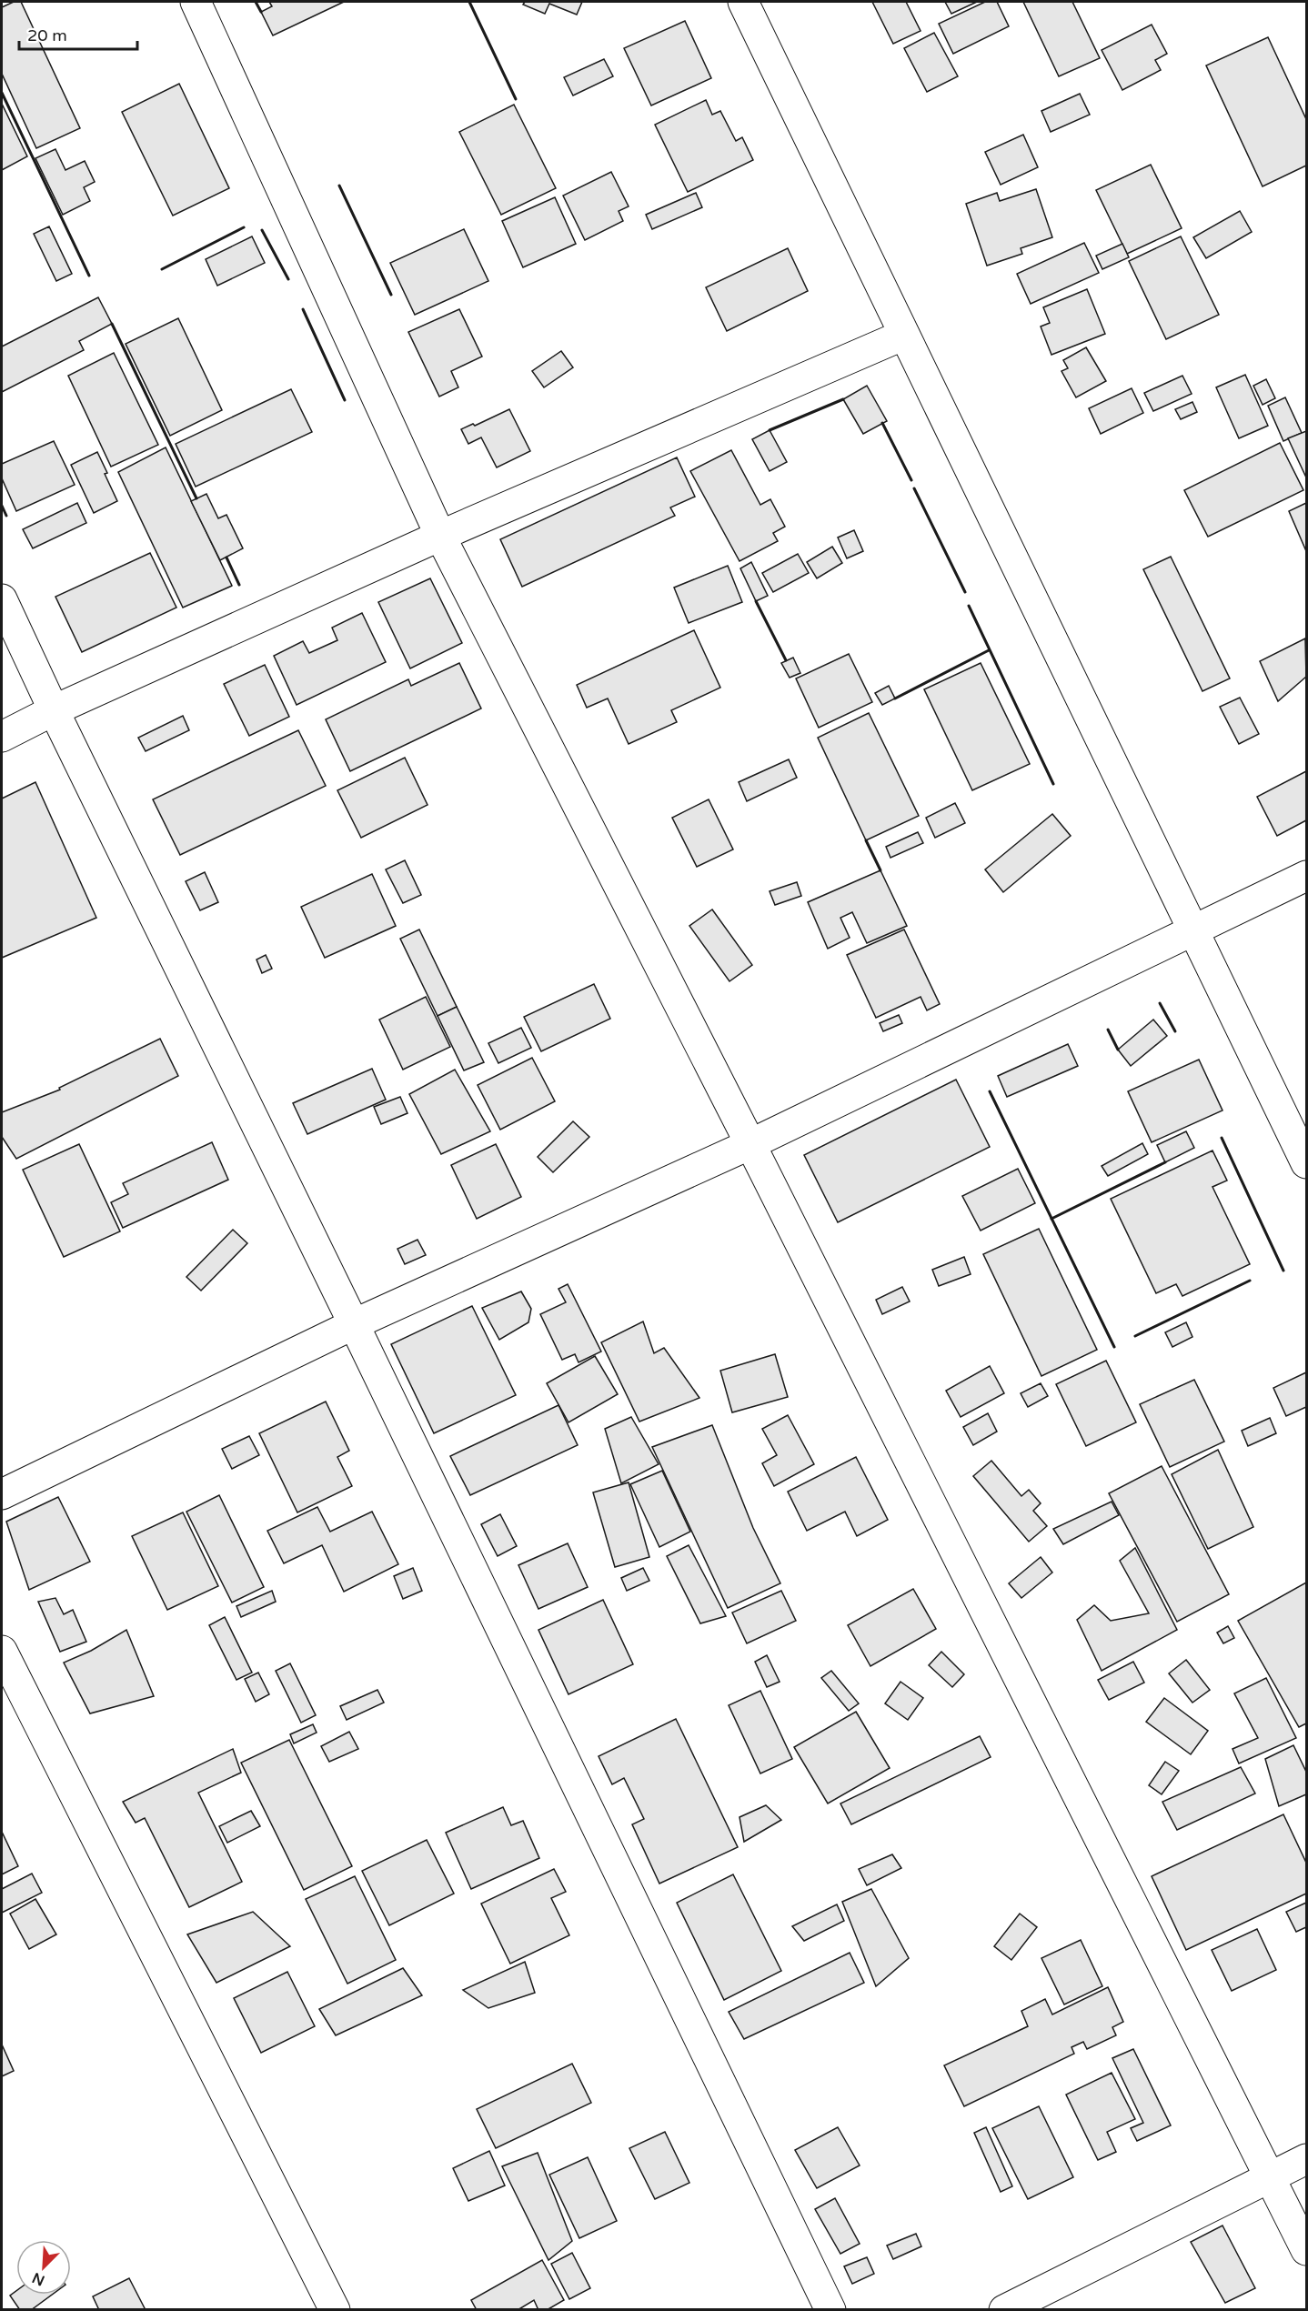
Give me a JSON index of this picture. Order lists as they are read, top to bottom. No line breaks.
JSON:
{"scale_bar":"20 m","north":"bottom left"}
